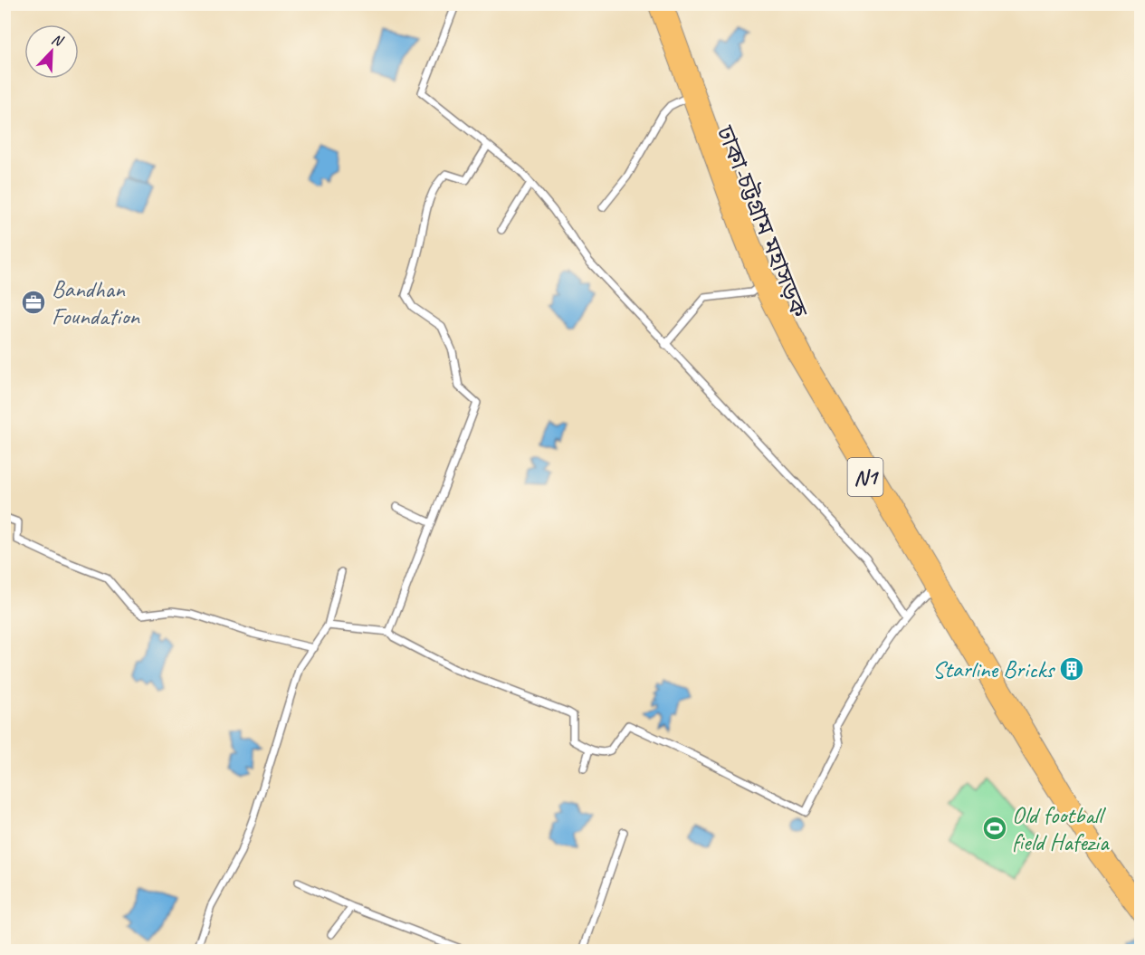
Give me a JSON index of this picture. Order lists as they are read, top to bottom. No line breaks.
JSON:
{"streets":{"highway":["ঢাকা-চট্টগ্রাম মহাসড়ক","N1"]},"places":{"office":["Bandhan Foundation"],"building":["Starline Bricks"],"sports":["Old football field Hafezia"]},"north":"top right"}
